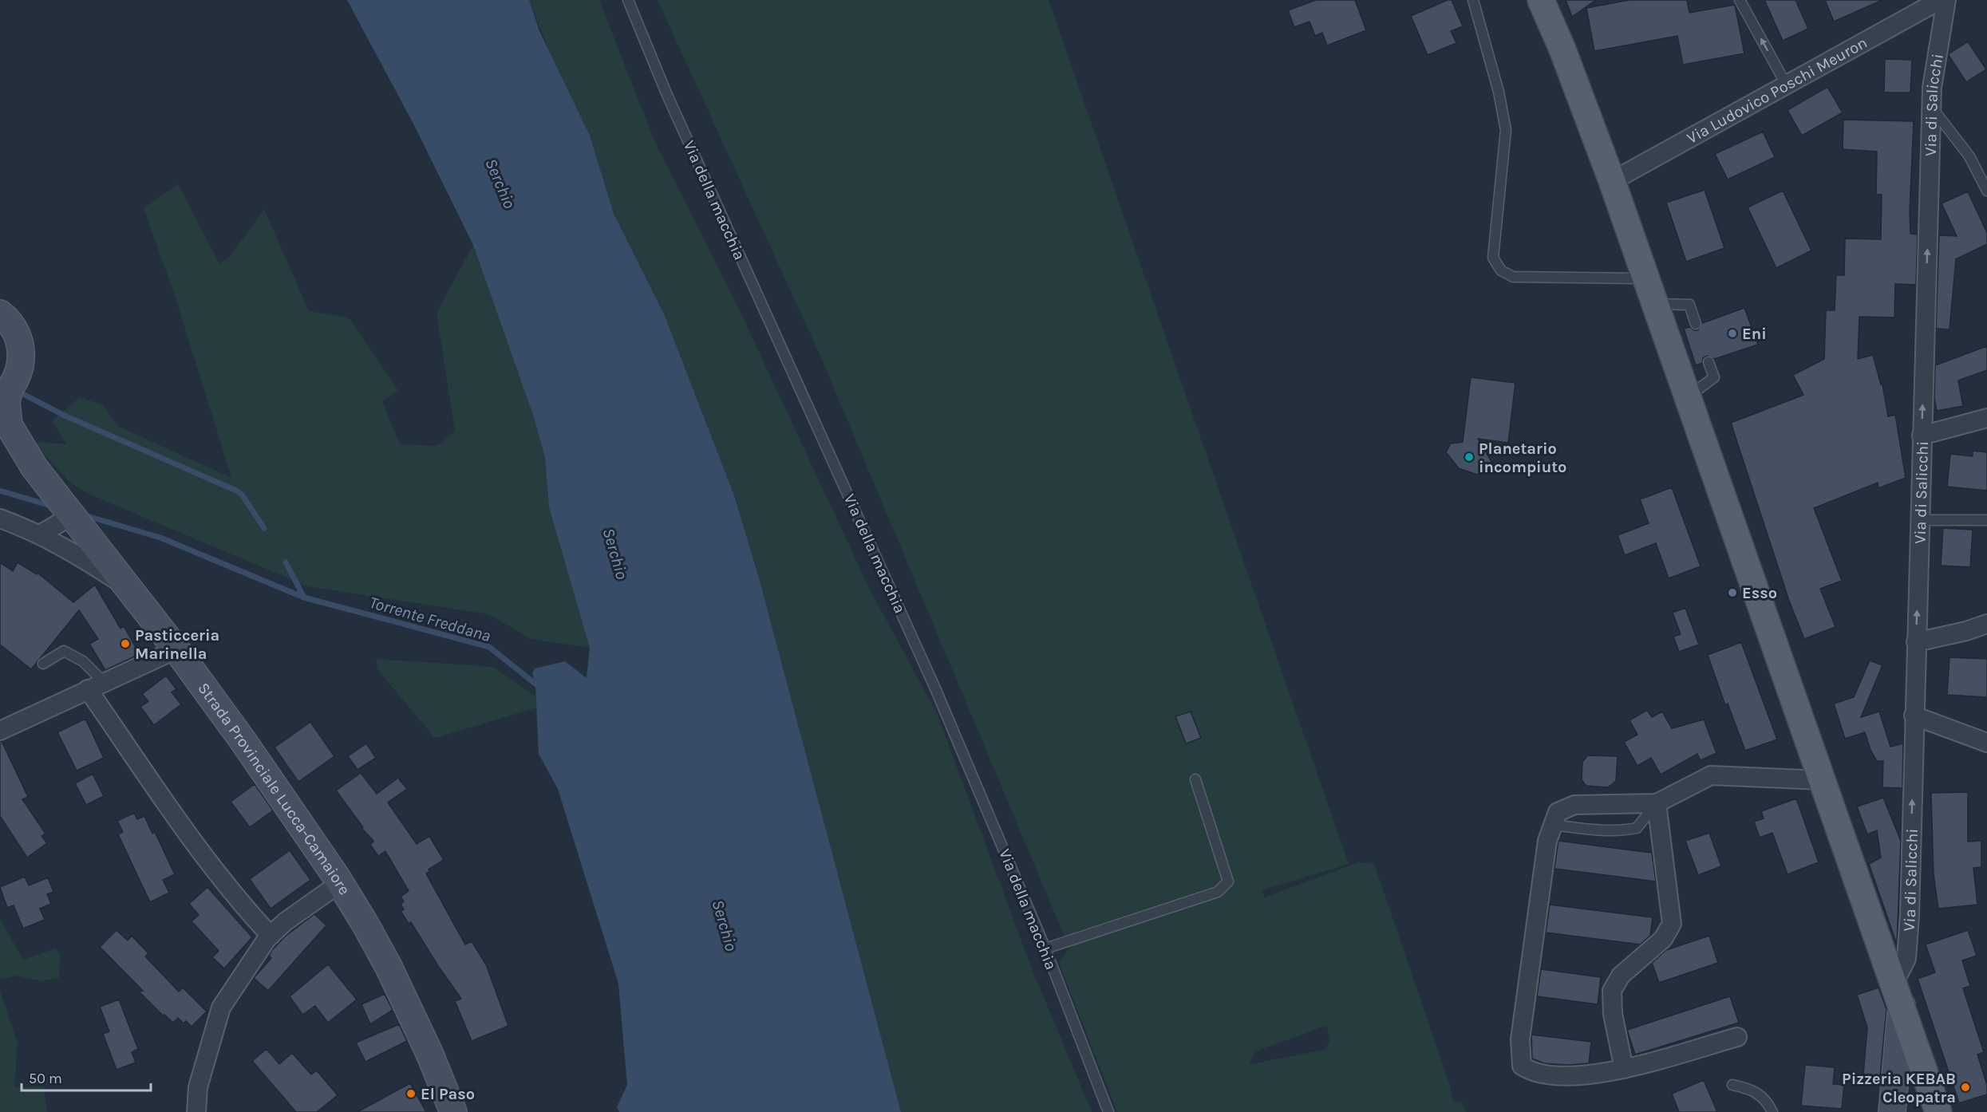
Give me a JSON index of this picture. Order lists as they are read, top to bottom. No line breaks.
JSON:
{"streets":{"main road":["Strada Provinciale Lucca-Camaiore"],"street":["Via Ludovico Poschi Meuron","Via di Salicchi"],"lane":["Via della macchia"]},"one_way":["Via di Salicchi"],"water":["Serchio","Torrente Freddana"],"places":["Eni","Planetario incompiuto","Esso","Pasticceria Marinella","Pizzeria KEBAB Cleopatra","El Paso"],"scale_bar":"50 m"}
